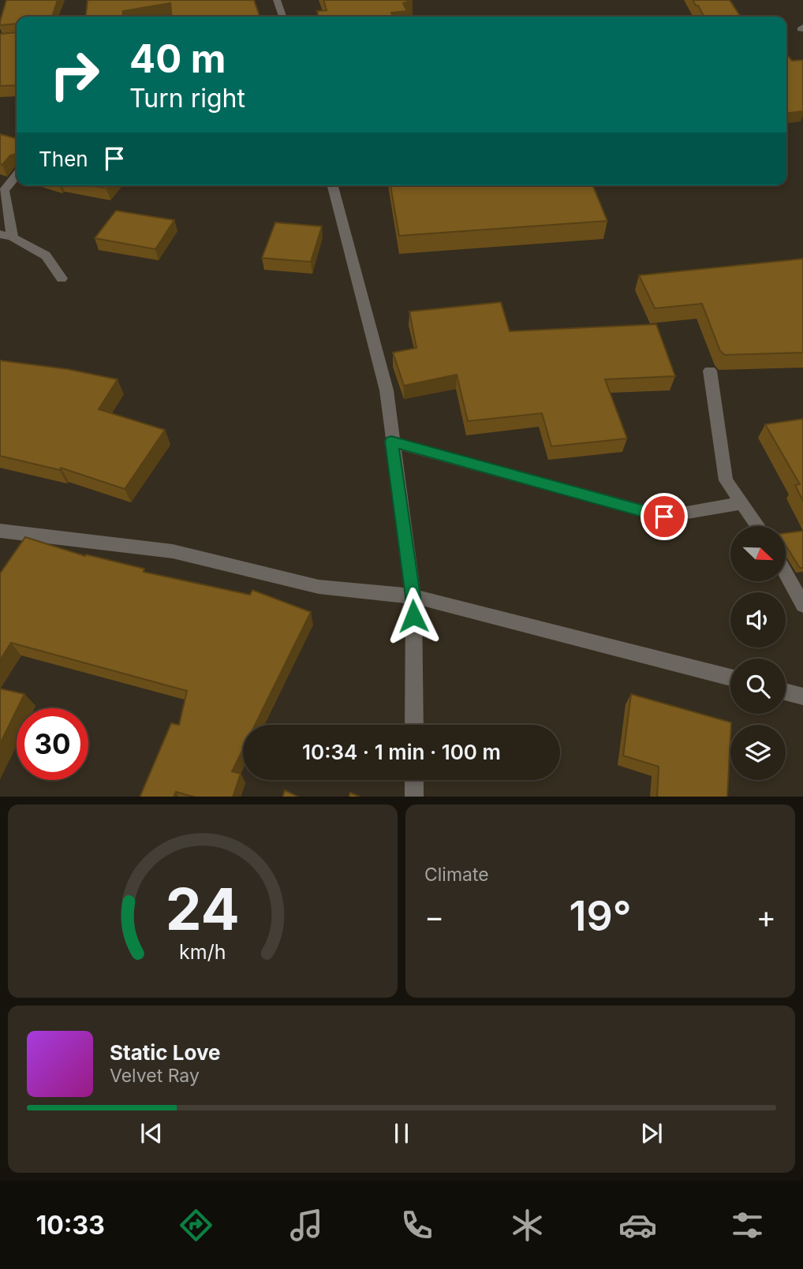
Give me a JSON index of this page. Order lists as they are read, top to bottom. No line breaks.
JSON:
{"north":"bottom right","page":{"turn":["40 m","Turn right"],"then":"Then","limit":"30","trip":"10:34 · 1 min · 100 m","tile":"Climate","heat":["−","19°","+"],"song":["Static Love","Velvet Ray"],"tabs":"10:33","gauge":["24","km/h"]}}
